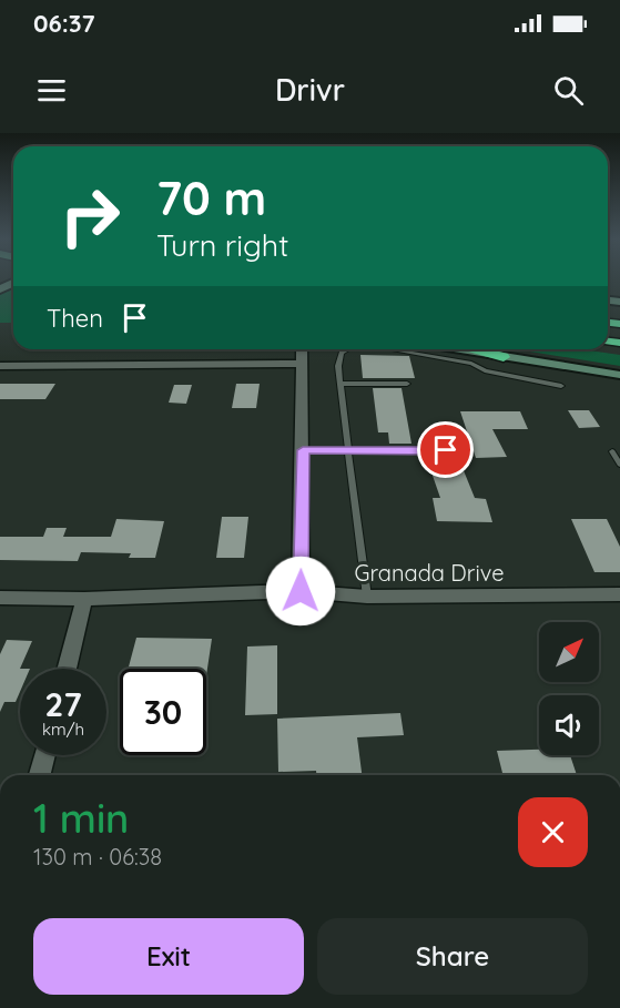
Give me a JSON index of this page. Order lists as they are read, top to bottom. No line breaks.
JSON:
{"streets":{"street":["Granada Drive"]},"north":"top right","page":{"status":"06:37","header":"Drivr","turn":["70 m","Turn right"],"then":"Then","speed":"27 km/h","limit":"30","heading":["1 min","130 m · 06:38"],"buttons":["Exit","Share"]}}
